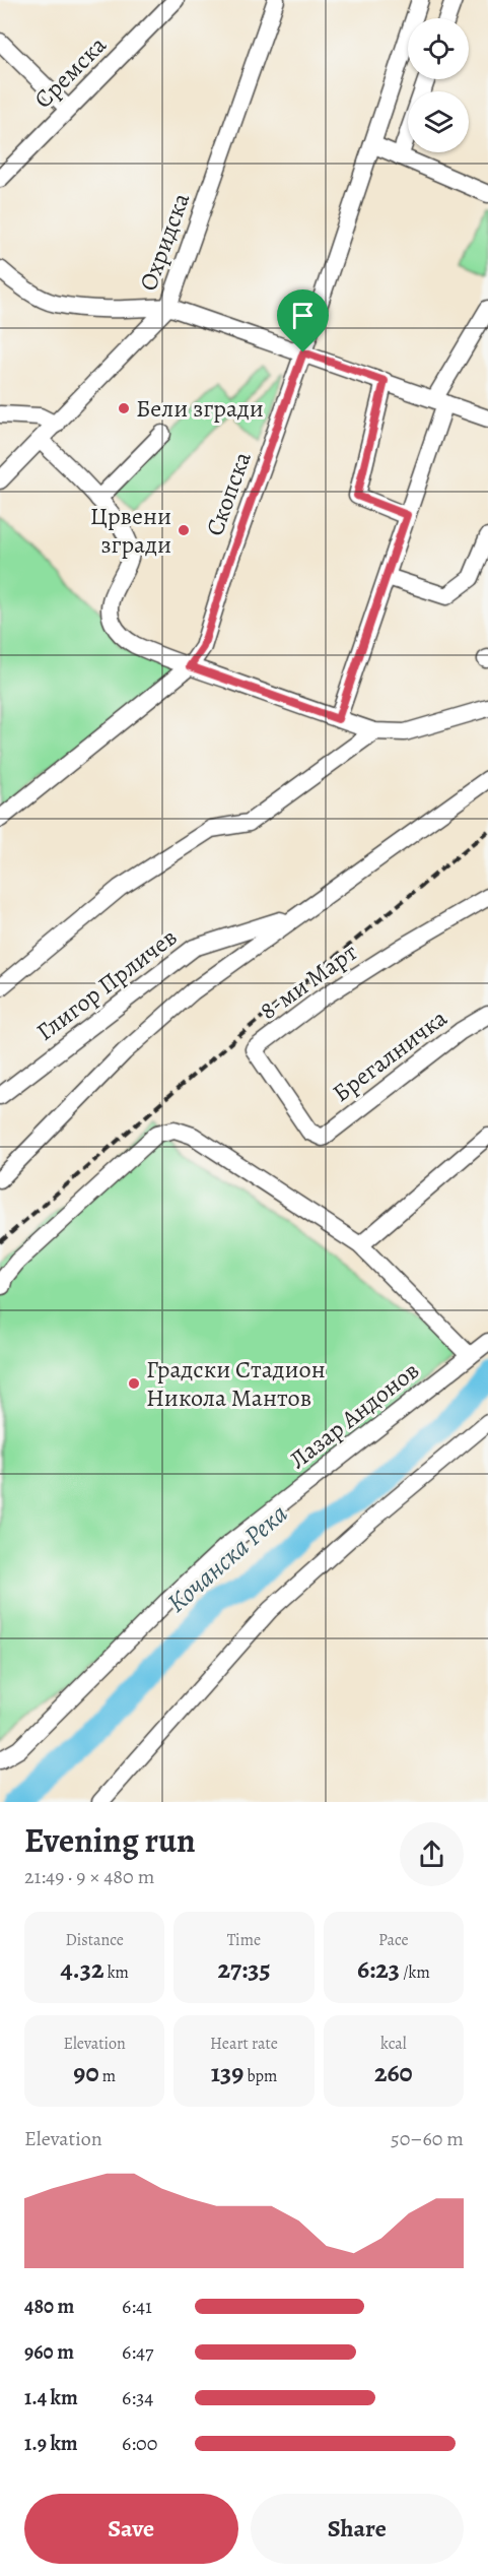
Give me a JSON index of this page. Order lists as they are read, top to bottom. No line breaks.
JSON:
{"streets":{"street":["Сремска","Охридска","Скопска","8-ми Март","Глигор Прличев","Брегалничка","Лазар Андонов"]},"crossings":[["8-ми Март","Брегалничка"]],"water":["Кочанска Река"],"places":["Бели згради","Црвени згради","Градски Стадион Никола Мантов"],"page":{"heading":["Evening run","21:49 · 9 × 480 m"],"stats":[["Distance","4.32 km"],["Time","27:35"],["Pace","6:23 /km"],["Elevation","90 m"],["Heart rate","139 bpm"],["kcal","260"]],"chart":["Elevation","50–60 m"],"list":[{"name":"480 m","note":"6:41"},{"name":"960 m","note":"6:47"},{"name":"1.4 km","note":"6:34"},{"name":"1.9 km","note":"6:00"}],"buttons":["Save","Share"]}}
